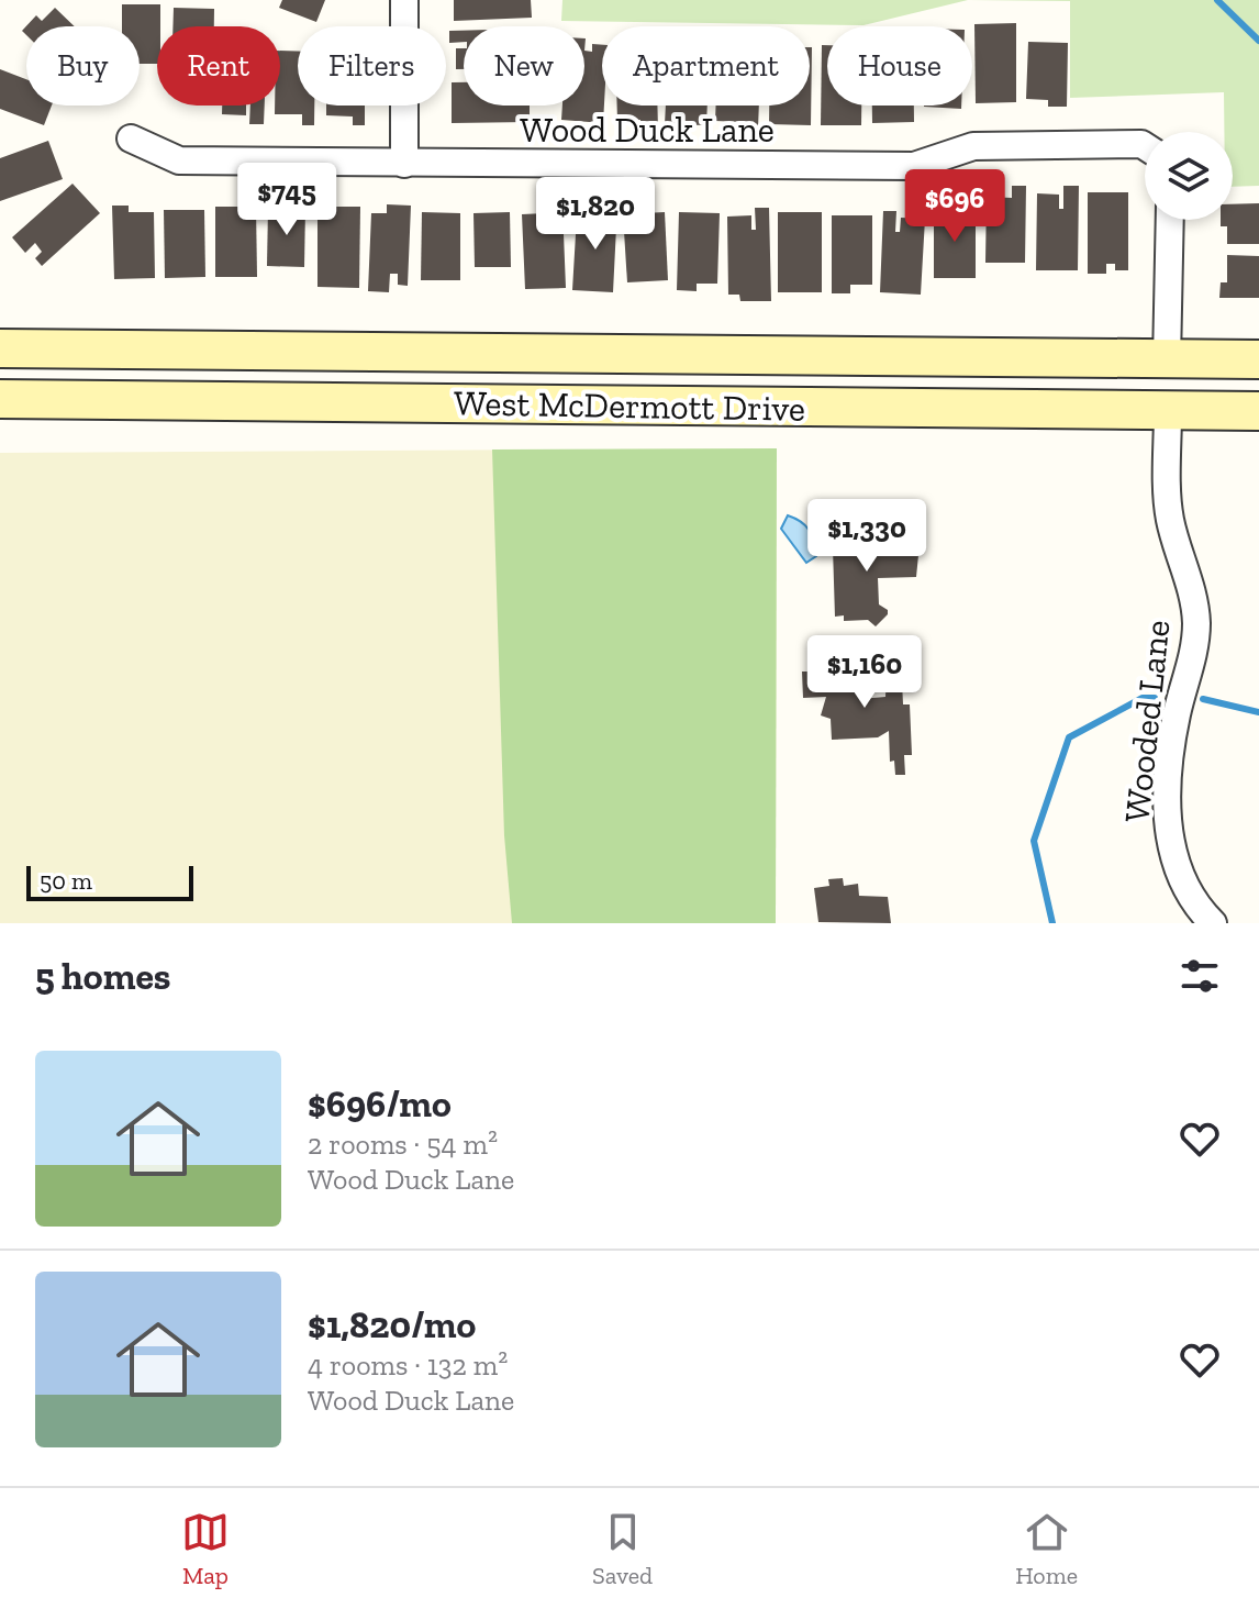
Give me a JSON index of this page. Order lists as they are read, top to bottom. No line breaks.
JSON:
{"streets":{"main road":["West McDermott Drive"],"street":["Wood Duck Lane","Wooded Lane"]},"crossings":[["West McDermott Drive","Wooded Lane"]],"scale_bar":"50 m","page":{"chip":["Buy","Rent","Filters","New","Apartment","House"],"price":["$745","$696","$1,820","$1,330","$1,160"],"scale":"50 m","heading":"5 homes","list":[{"name":"$696/mo","note":"2 rooms · 54 m² · Wood Duck Lane"},{"name":"$1,820/mo","note":"4 rooms · 132 m² · Wood Duck Lane"}],"tabs":["Map","Saved","Home"]}}
